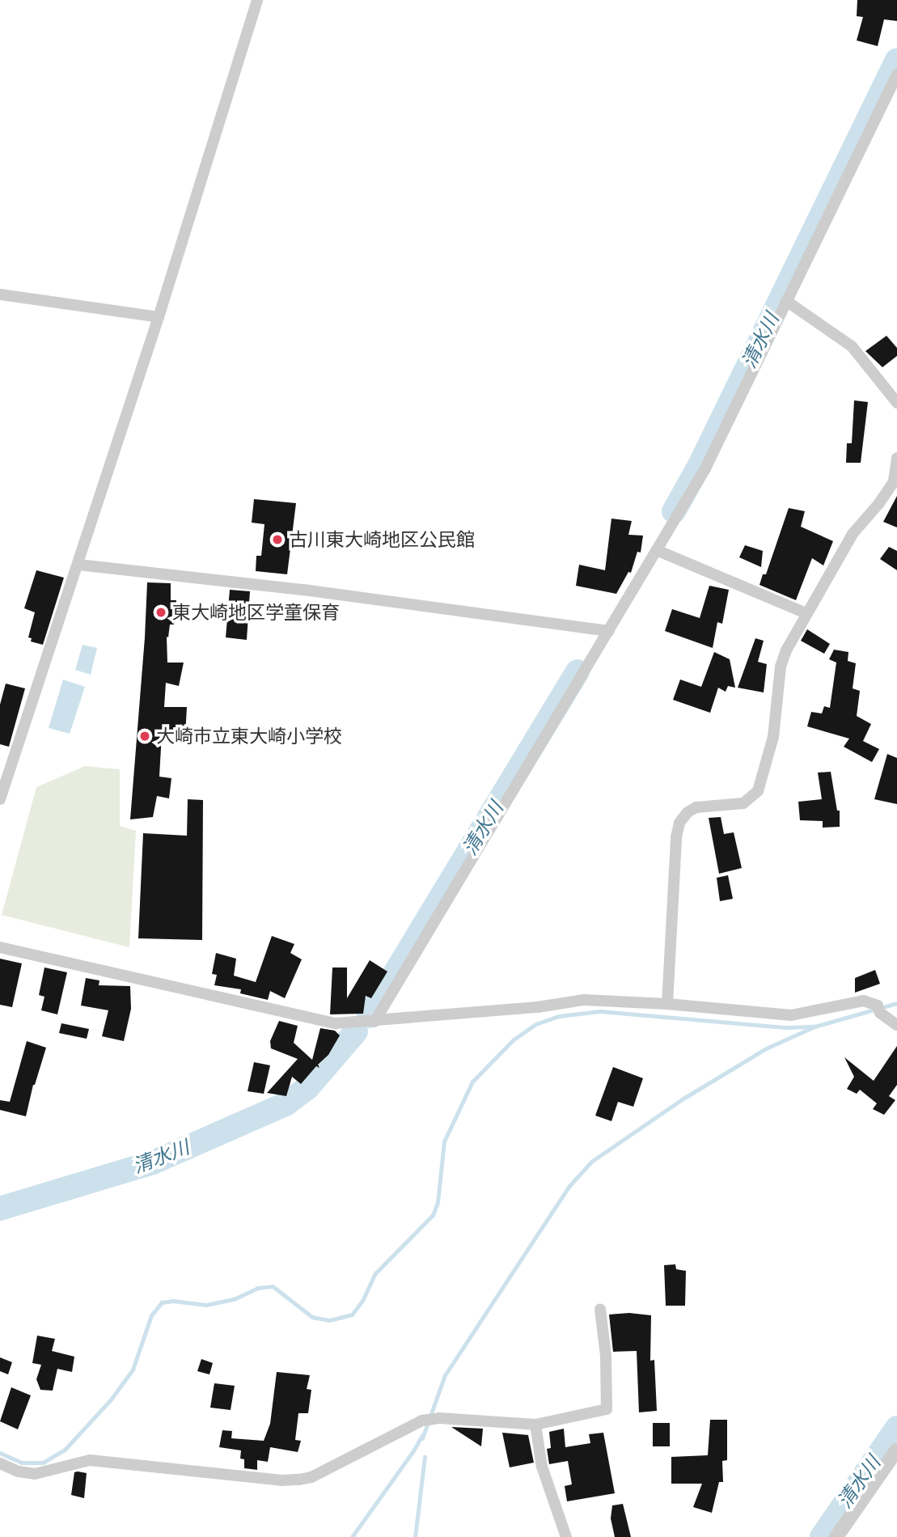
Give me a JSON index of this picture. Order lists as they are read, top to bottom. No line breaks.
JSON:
{"water":["清水川"],"places":["古川東大崎地区公民館","東大崎地区学童保育","大崎市立東大崎小学校"]}
